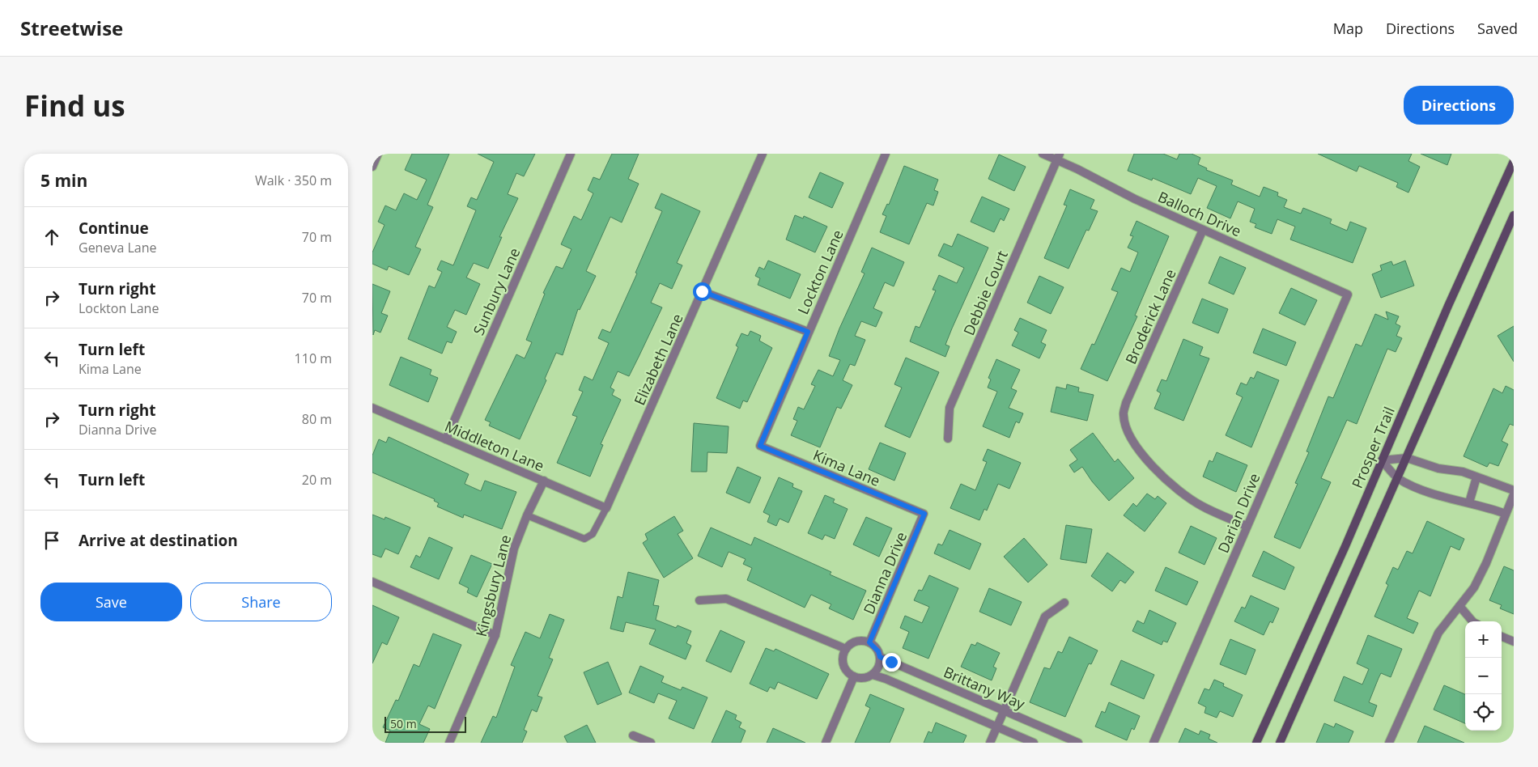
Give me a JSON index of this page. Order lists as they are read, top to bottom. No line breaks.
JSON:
{"streets":{"main road":["Prosper Trail"],"street":["Balloch Drive","Lockton Lane","Sunbury Lane","Debbie Court","Broderick Lane","Elizabeth Lane","Middleton Lane","Kima Lane","Darian Drive","Dianna Drive","Kingsbury Lane","Brittany Way"]},"crossings":[["Balloch Drive","Debbie Court"],["Balloch Drive","Broderick Lane"],["Balloch Drive","Darian Drive"],["Lockton Lane","Kima Lane"],["Sunbury Lane","Middleton Lane"],["Broderick Lane","Darian Drive"],["Elizabeth Lane","Middleton Lane"],["Middleton Lane","Kingsbury Lane"],["Kima Lane","Dianna Drive"],["Dianna Drive","Brittany Way"]],"scale_bar":"50 m","page":{"header":"Streetwise","nav":["Map","Directions","Saved"],"buttons":["Directions",["Save","Share"]],"title":"Find us","heading":["5 min","Walk · 350 m"],"list":[["Continue","Geneva Lane","70 m"],["Turn right","Lockton Lane","70 m"],["Turn left","Kima Lane","110 m"],["Turn right","Dianna Drive","80 m"],["Turn left","20 m"],"Arrive at destination"],"map_buttons":["+","−"],"scale":"50 m"}}
